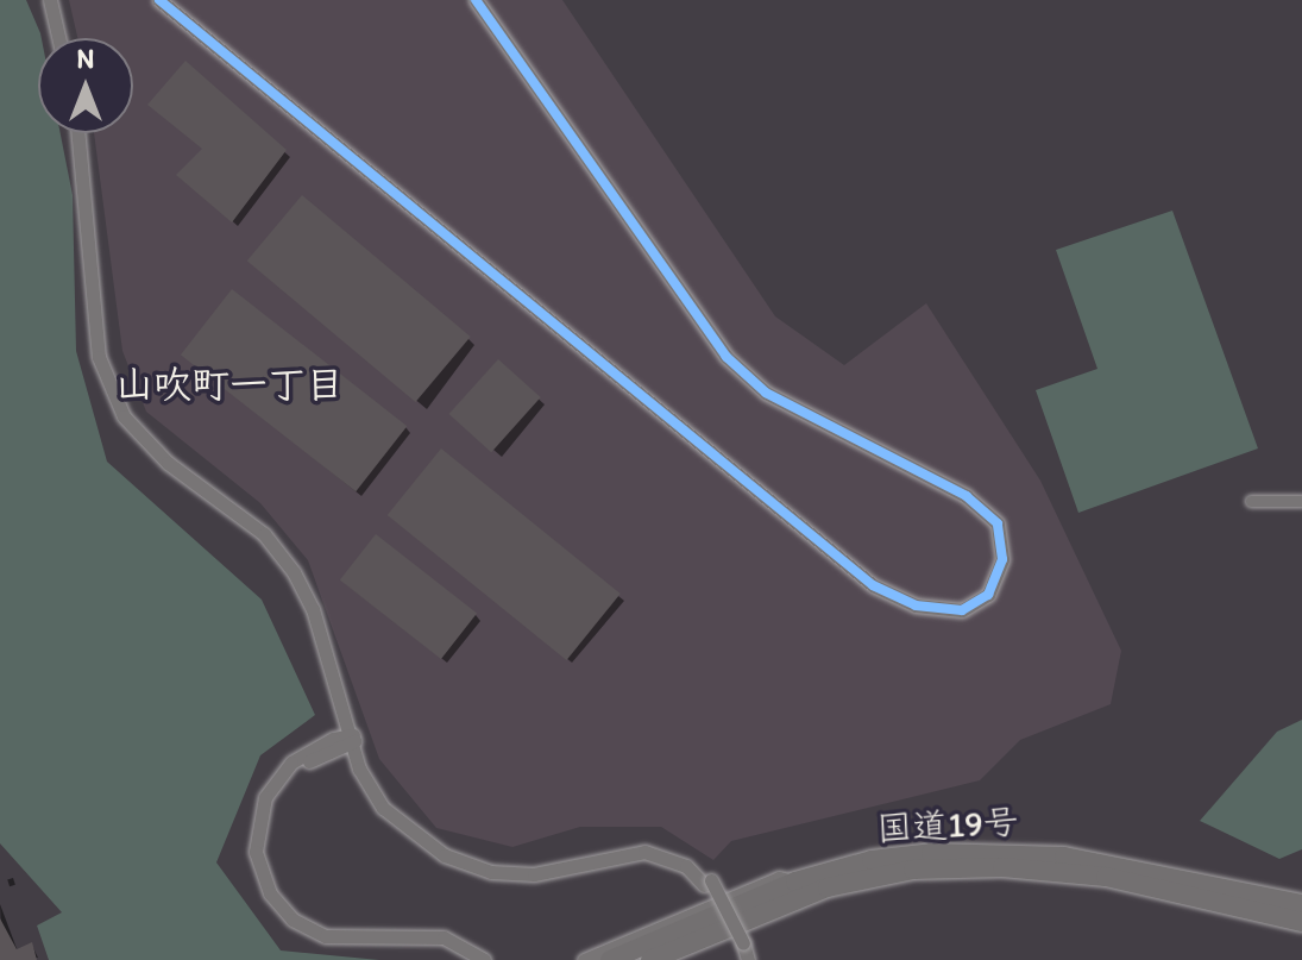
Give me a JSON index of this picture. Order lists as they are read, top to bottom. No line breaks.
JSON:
{"streets":{"highway":["国道19号"]},"districts":["山吹町一丁目"],"north":"top"}
